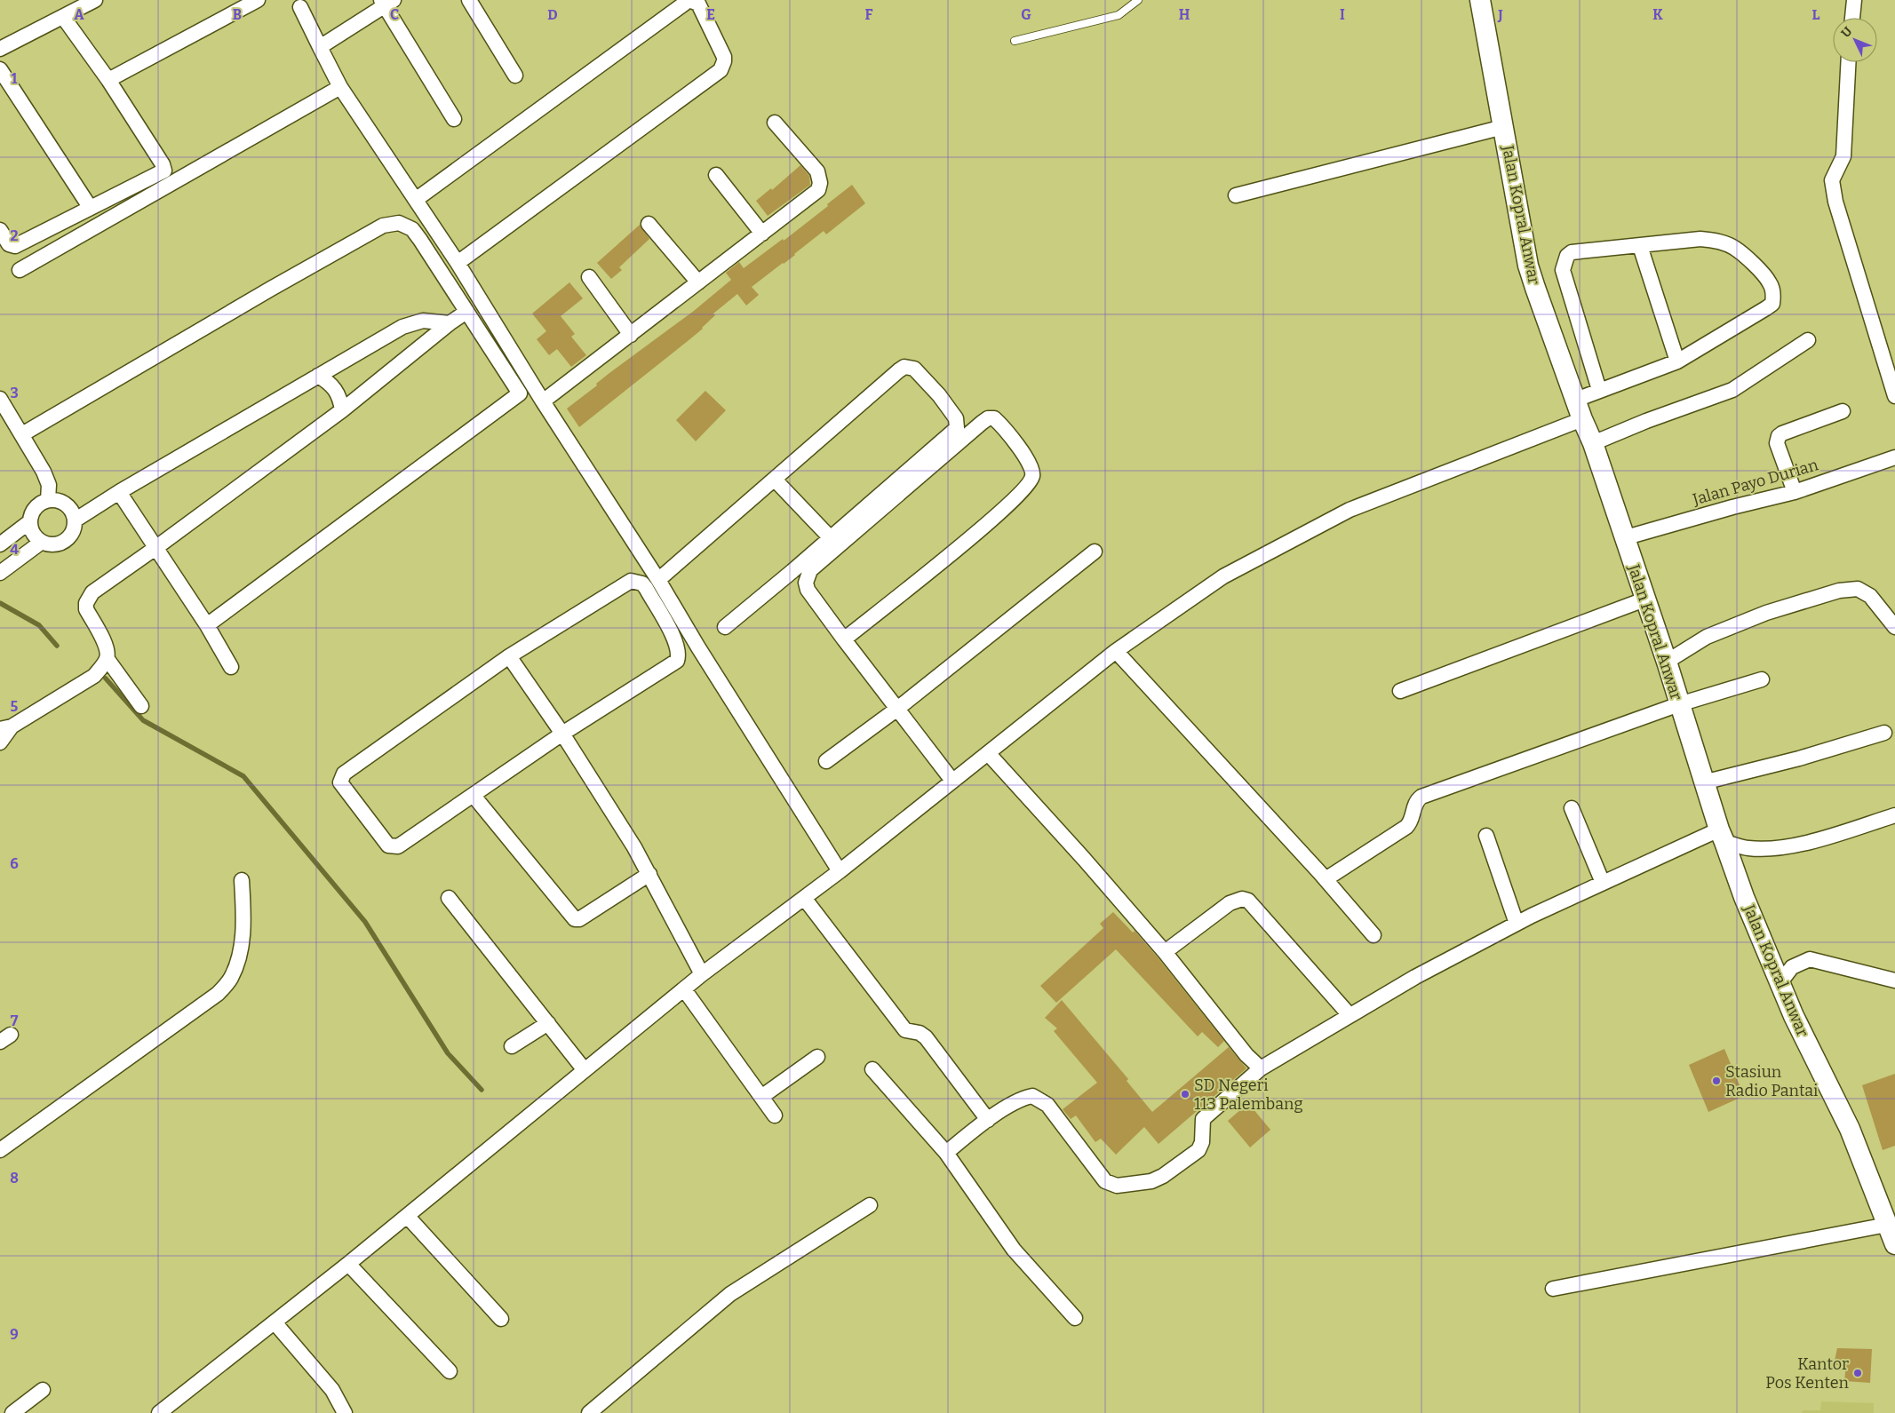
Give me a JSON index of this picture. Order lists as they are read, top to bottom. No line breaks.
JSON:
{"streets":{"street":["Jalan Kopral Anwar","Jalan Payo Durian"]},"crossings":[["Jalan Kopral Anwar","Jalan Payo Durian"]],"places":["Stasiun Radio Pantai","SD Negeri 113 Palembang","Kantor Pos Kenten"],"north":"top left","grid":{"columns":["A","B","C","D","E","F","G","H","I","J","K","L"],"rows":["1","2","3","4","5","6","7","8","9"]}}
